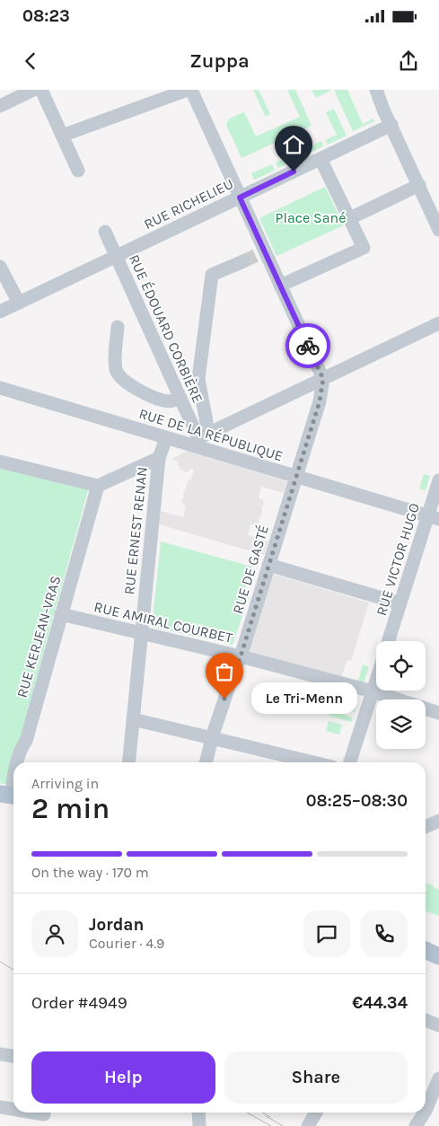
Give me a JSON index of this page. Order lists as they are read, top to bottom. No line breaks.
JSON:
{"streets":{"street":["RUE RICHELIEU","RUE ÉDOUARD CORBIÈRE","RUE DE LA RÉPUBLIQUE","RUE ERNEST RENAN","RUE VICTOR HUGO","RUE DE GASTÉ","RUE AMIRAL COURBET","RUE KERJEAN-VRAS"]},"crossings":[["RUE RICHELIEU","RUE ÉDOUARD CORBIÈRE"],["RUE ÉDOUARD CORBIÈRE","RUE DE LA RÉPUBLIQUE"],["RUE DE LA RÉPUBLIQUE","RUE ERNEST RENAN"],["RUE DE LA RÉPUBLIQUE","RUE VICTOR HUGO"],["RUE DE LA RÉPUBLIQUE","RUE DE GASTÉ"],["RUE ERNEST RENAN","RUE AMIRAL COURBET"],["RUE DE GASTÉ","RUE AMIRAL COURBET"],["RUE AMIRAL COURBET","RUE KERJEAN-VRAS"]],"parks":["Place Sané"],"places":["Le Tri-Menn"],"page":{"status":"08:23","header":"Zuppa","bubble":"Le Tri-Menn","heading":["2 min","Arriving in","08:25–08:30"],"panel":["Jordan","Courier · 4.9","Order #4949","€44.34"],"bar":"On the way · 170 m","buttons":["Help","Share"]}}
